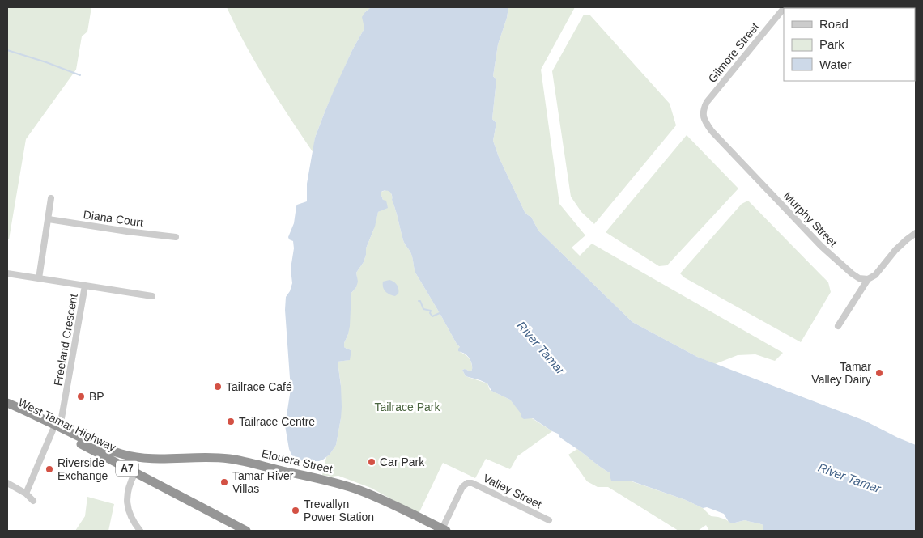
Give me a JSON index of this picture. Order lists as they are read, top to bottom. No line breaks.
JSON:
{"streets":{"highway":["West Tamar Highway","Elouera Street","A7"],"street":["Gilmore Street","Diana Court","Murphy Street","Freeland Crescent","Valley Street"]},"crossings":[["Gilmore Street","Murphy Street"],["Freeland Crescent","West Tamar Highway"],["West Tamar Highway","Elouera Street"],["Elouera Street","Valley Street"]],"water":["River Tamar"],"parks":["Tailrace Park"],"places":["Tamar Valley Dairy","Tailrace Café","BP","Tailrace Centre","Car Park","Riverside Exchange","Tamar River Villas","Trevallyn Power Station"],"legend":["Road","Park","Water"]}
